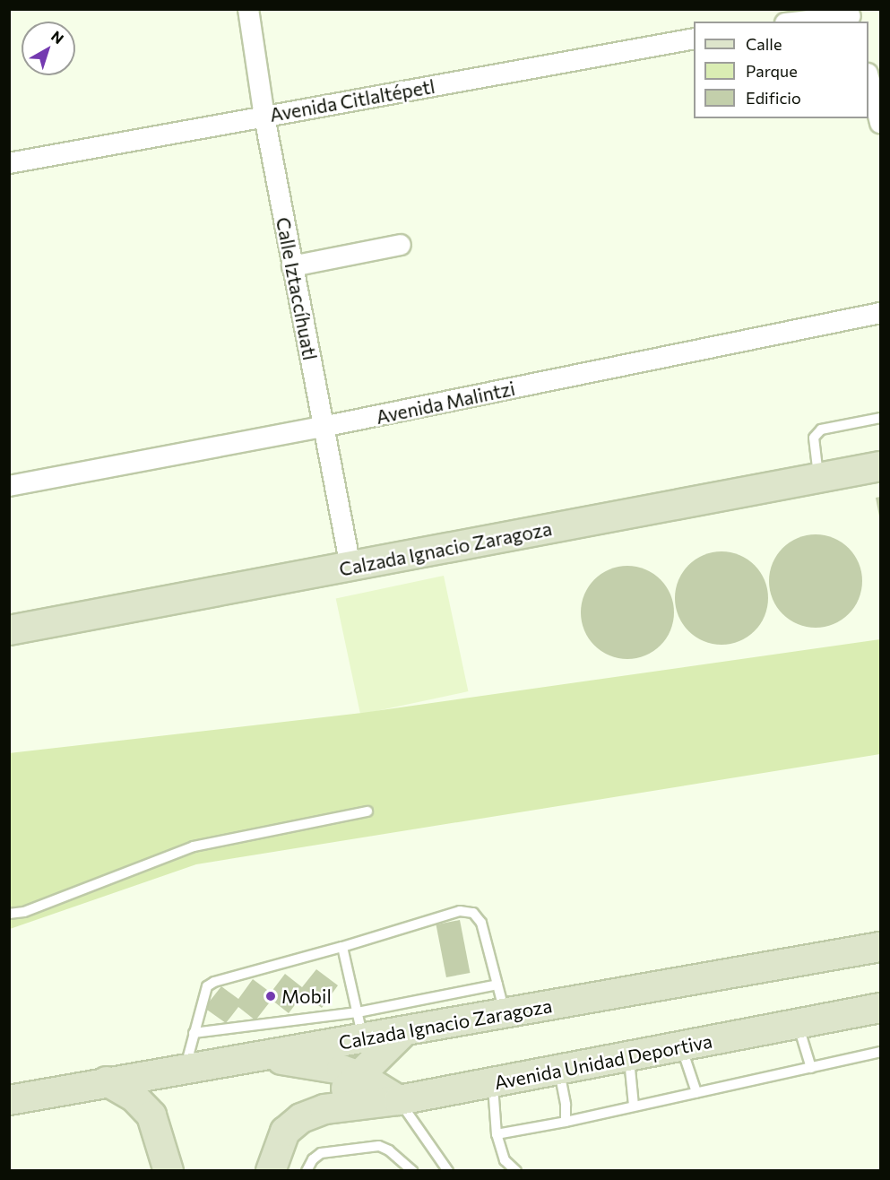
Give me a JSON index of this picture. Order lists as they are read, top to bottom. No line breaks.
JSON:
{"streets":{"main road":["Calzada Ignacio Zaragoza","Avenida Unidad Deportiva"],"street":["Avenida Citlaltépetl","Calle Iztaccíhuatl","Avenida Malintzi"]},"crossings":[["Avenida Citlaltépetl","Calle Iztaccíhuatl"],["Calle Iztaccíhuatl","Avenida Malintzi"],["Calle Iztaccíhuatl","Calzada Ignacio Zaragoza"],["Calzada Ignacio Zaragoza","Avenida Unidad Deportiva"]],"places":["Mobil"],"legend":["Calle","Parque","Edificio"],"north":"top right"}
